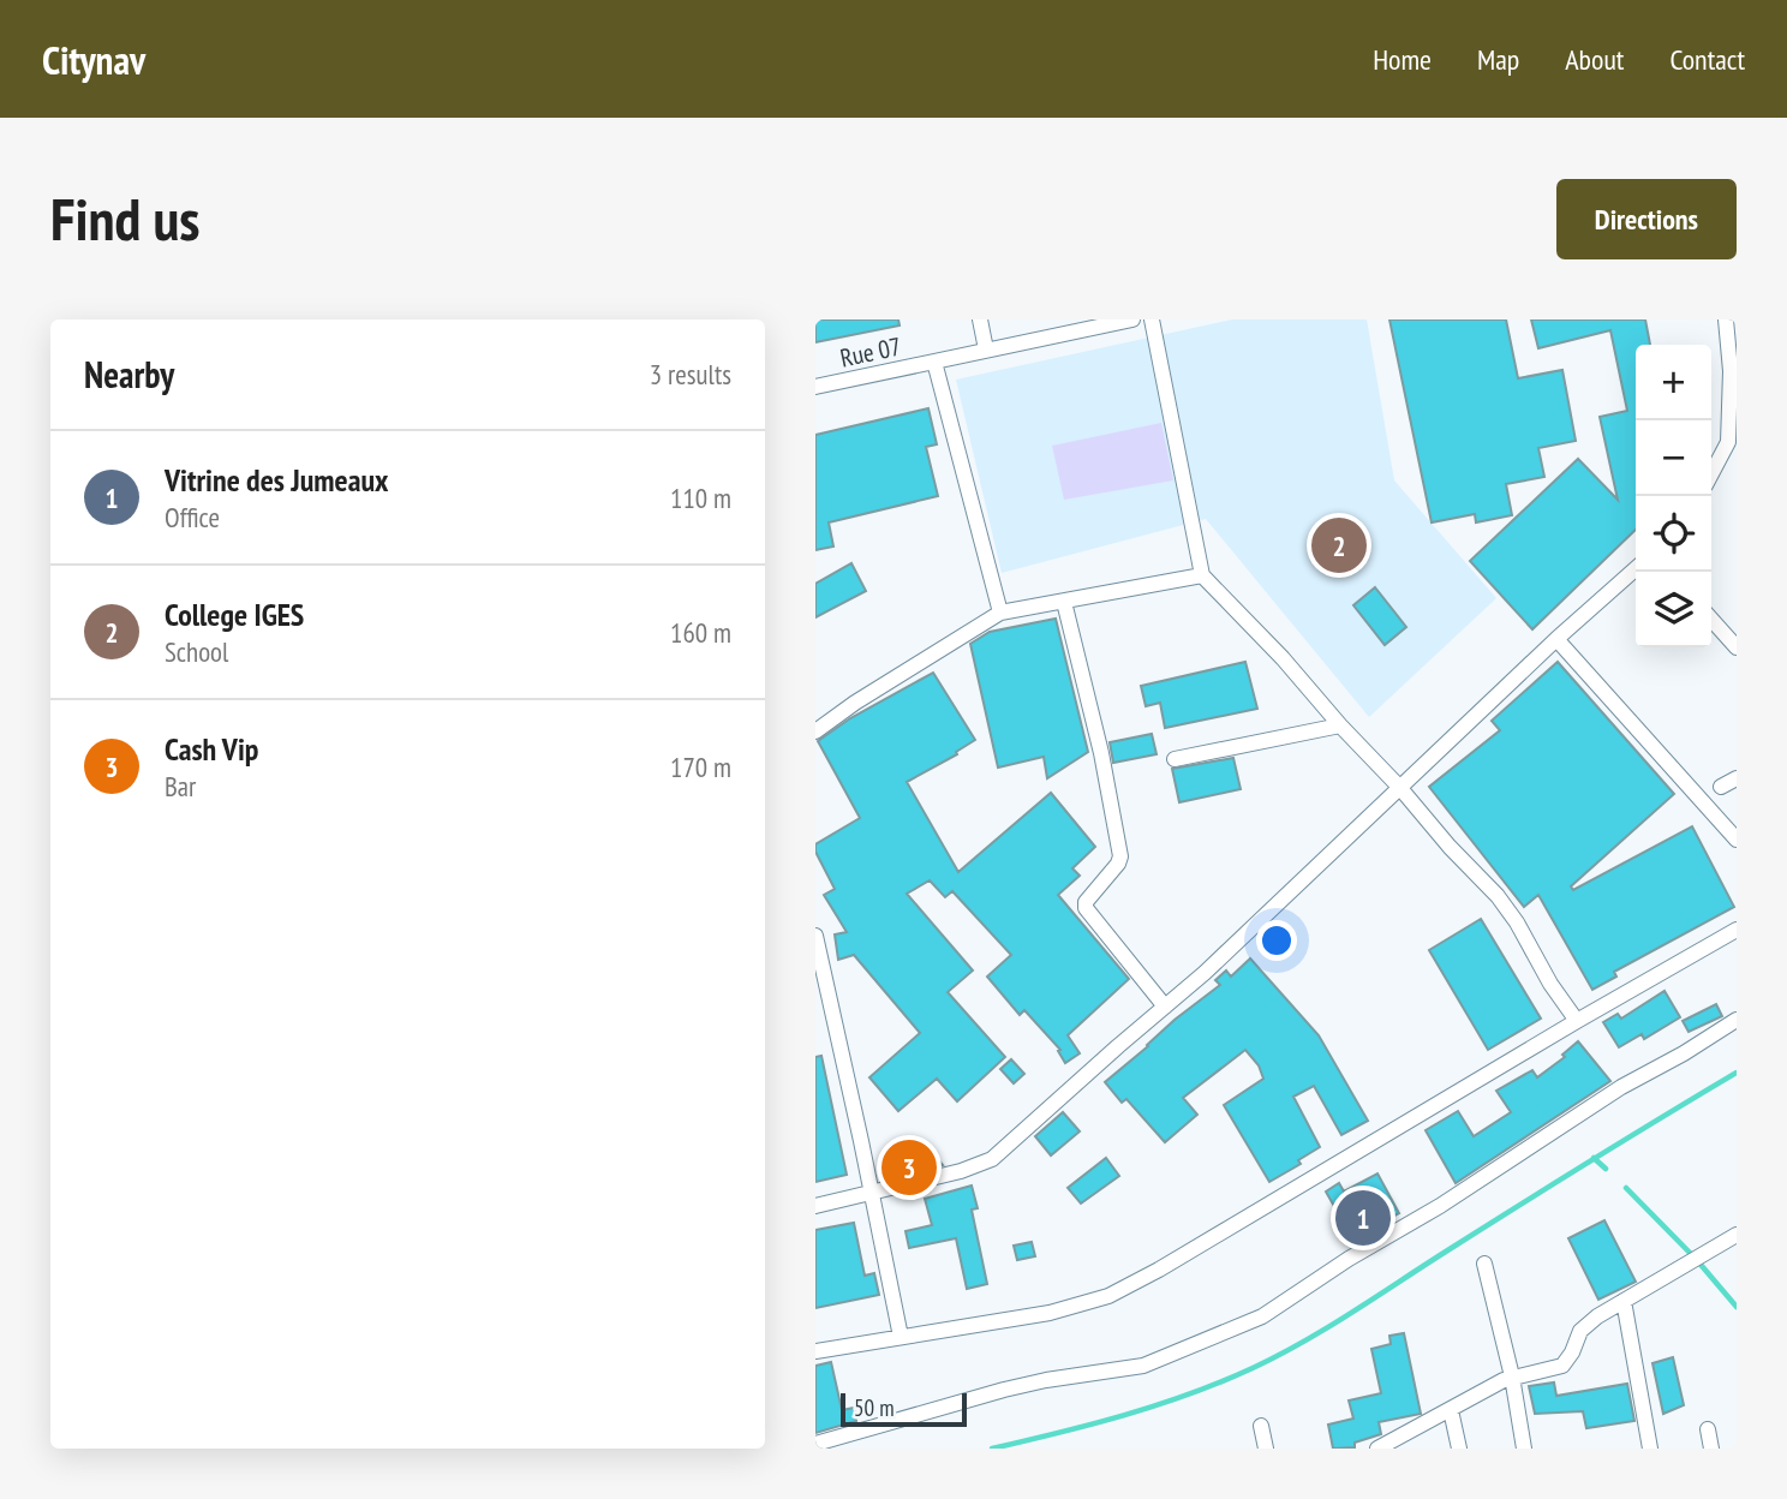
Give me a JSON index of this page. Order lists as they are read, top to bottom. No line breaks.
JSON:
{"streets":{"street":["Rue 07"]},"scale_bar":"50 m","page":{"header":"Citynav","nav":["Home","Map","About","Contact"],"buttons":"Directions","title":"Find us","heading":["Nearby","3 results"],"map_buttons":["+","−"],"list":[{"mark":"1","name":"Vitrine des Jumeaux","note":"Office","value":"110 m"},{"mark":"2","name":"College IGES","note":"School","value":"160 m"},{"mark":"3","name":"Cash Vip","note":"Bar","value":"170 m"}],"pins":["2","3","1"],"scale":"50 m"}}
